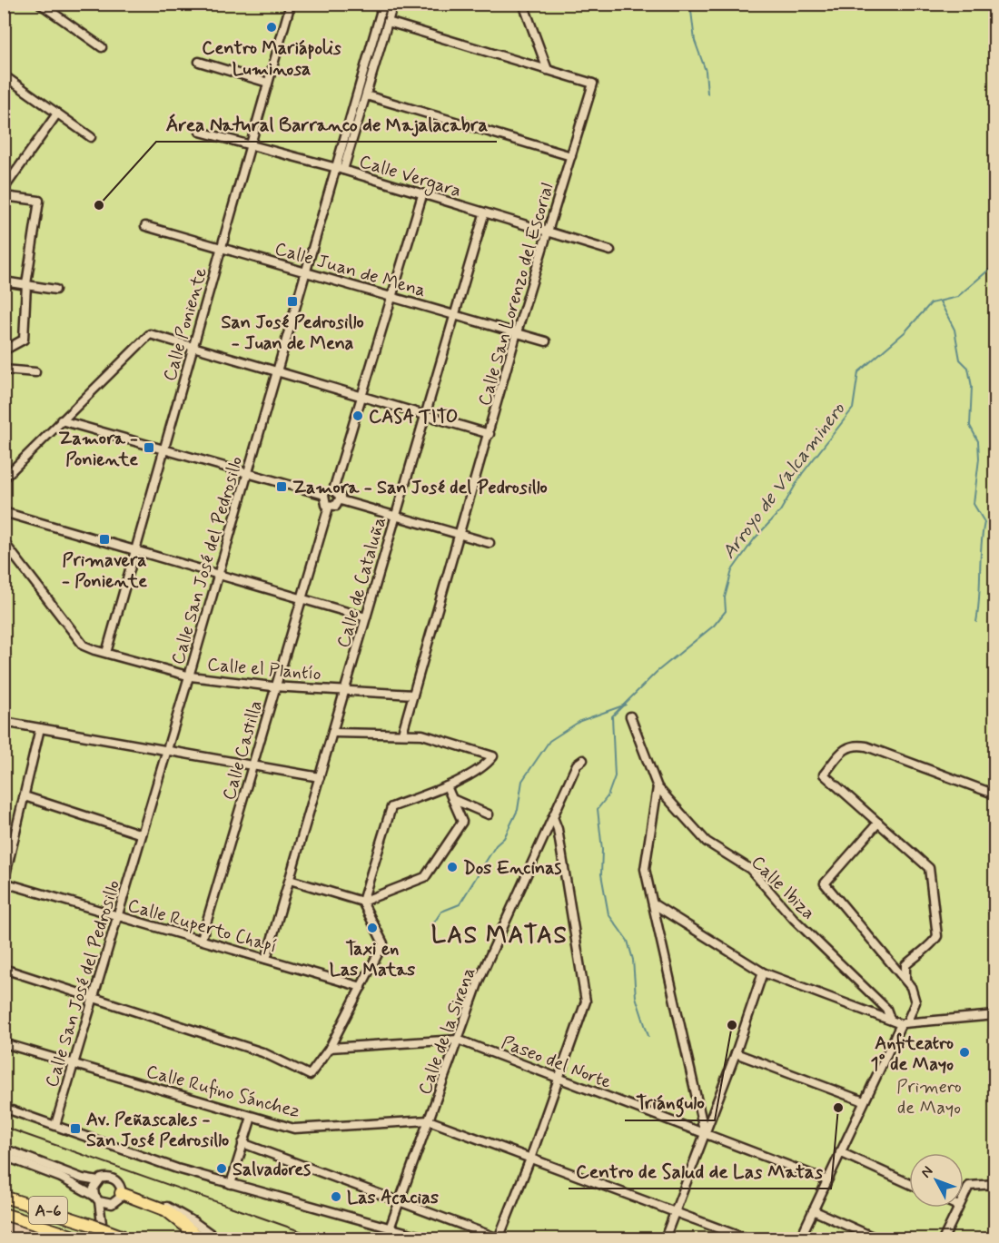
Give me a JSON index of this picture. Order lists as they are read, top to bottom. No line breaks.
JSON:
{"streets":{"highway":["A-6"],"street":["Calle Vergara","Calle Juan de Mena","Calle San Lorenzo del Escorial","Calle Poniente","Calle San José del Pedrosillo","Calle de Cataluña","Calle el Plantío","Calle Castilla","Calle Ibiza","Calle Ruperto Chapí","Calle de la Sirena","Paseo del Norte","Calle Rufino Sánchez"]},"crossings":[["Calle Vergara","Calle San Lorenzo del Escorial"],["Calle Vergara","Calle Poniente"],["Calle Vergara","Calle San José del Pedrosillo"],["Calle Vergara","Calle de Cataluña"],["Calle Juan de Mena","Calle San Lorenzo del Escorial"],["Calle Juan de Mena","Calle Poniente"],["Calle Juan de Mena","Calle San José del Pedrosillo"],["Calle Juan de Mena","Calle de Cataluña"],["Calle San Lorenzo del Escorial","Calle el Plantío"],["Calle Poniente","Calle el Plantío"],["Calle San José del Pedrosillo","Calle el Plantío"],["Calle San José del Pedrosillo","Calle Ruperto Chapí"],["Calle San José del Pedrosillo","Calle Rufino Sánchez"],["Calle de Cataluña","Calle el Plantío"],["Calle de Cataluña","Calle Ruperto Chapí"],["Calle el Plantío","Calle Castilla"],["Calle Castilla","Calle Ruperto Chapí"],["Calle de la Sirena","Paseo del Norte"],["Calle de la Sirena","Calle Rufino Sánchez"]],"districts":["LAS MATAS"],"water":["Arroyo de Valcaminero"],"parks":["Primero de Mayo"],"places":{"other":["Centro Mariápolis Luminosa","Área Natural Barranco de Majalacabra","CASA TITO","Dos Encinas","Taxi en Las Matas","Triángulo","Anfiteatro 1° de Mayo","Centro de Salud de Las Matas","Salvadores","Las Acacias"],"transit":["San José Pedrosillo - Juan de Mena","Zamora - Poniente","Zamora - San José del Pedrosillo","Primavera - Poniente","Av. Peñascales - San José Pedrosillo"]},"north":"top left"}
